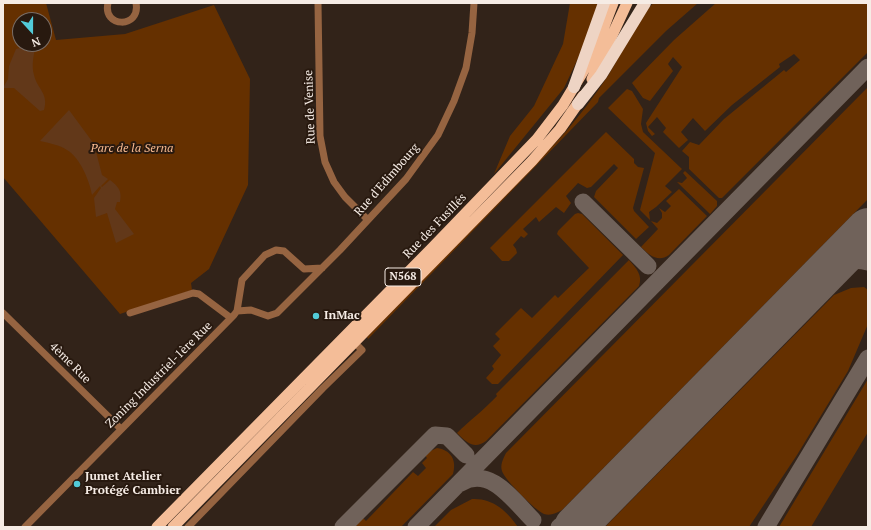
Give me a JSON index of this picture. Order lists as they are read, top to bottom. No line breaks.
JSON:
{"streets":{"highway":["Rue des Fusillés","N568"],"street":["Rue de Venise","Rue d'Edimbourg","4ème Rue","Zoning Industriel-1ère Rue"]},"crossings":[["Rue de Venise","Rue d'Edimbourg"],["4ème Rue","Zoning Industriel-1ère Rue"]],"parks":["Parc de la Serna"],"places":["InMac","Jumet Atelier Protégé Cambier"],"north":"bottom"}
